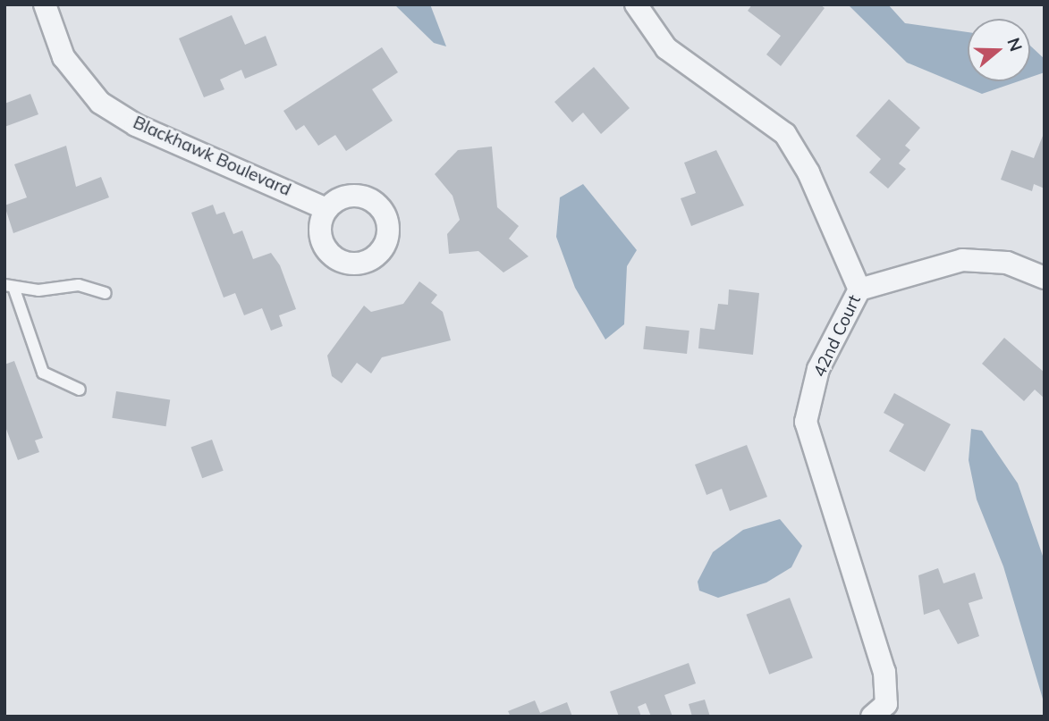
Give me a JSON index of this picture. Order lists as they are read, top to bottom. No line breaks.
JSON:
{"streets":{"street":["Blackhawk Boulevard","42nd Court"]},"north":"right"}
